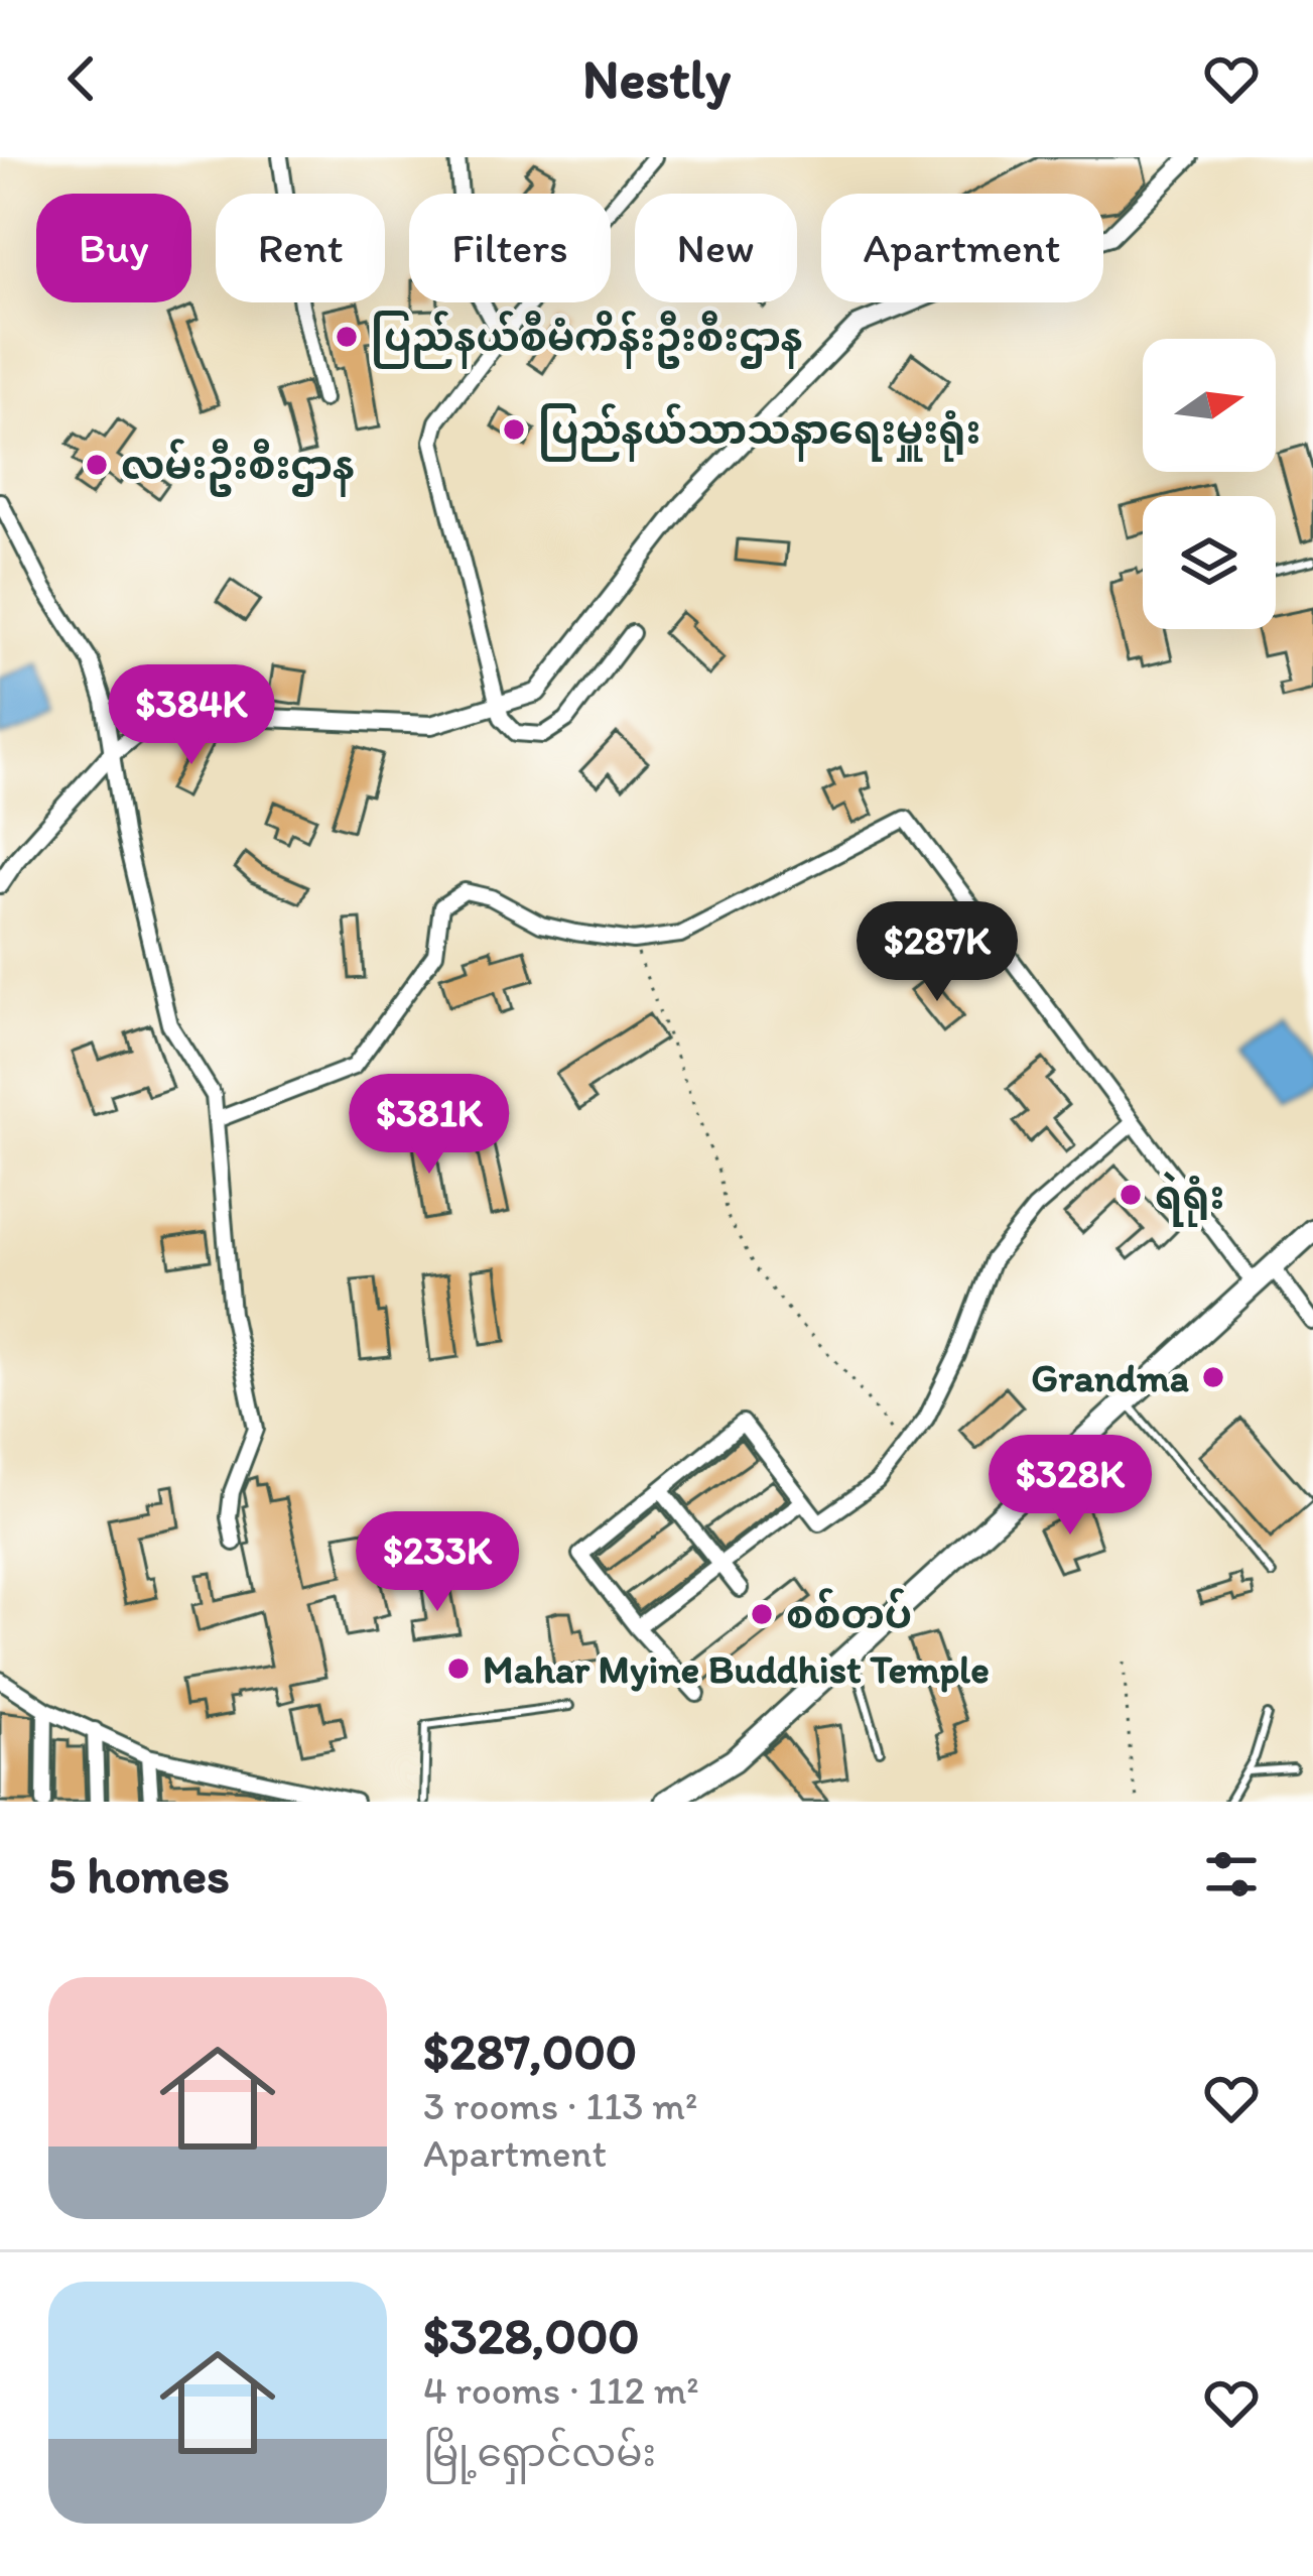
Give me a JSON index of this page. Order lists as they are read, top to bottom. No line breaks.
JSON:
{"places":["ပြည်နယ်စီမံကိန်းဦးစီးဌာန","ပြည်နယ်သာသနာရေးမှူးရုံး","လမ်းဦးစီးဌာန","ရဲရုံး","Grandma","စစ်တပ်","Mahar Myine Buddhist Temple"],"north":"right","page":{"header":"Nestly","chip":["Buy","Rent","Filters","New","Apartment"],"price":["$384K","$287K","$381K","$328K","$233K"],"heading":"5 homes","list":[{"name":"$287,000","note":"3 rooms · 113 m² · Apartment"},{"name":"$328,000","note":"4 rooms · 112 m² · မြို့ရှောင်လမ်း"}]}}
